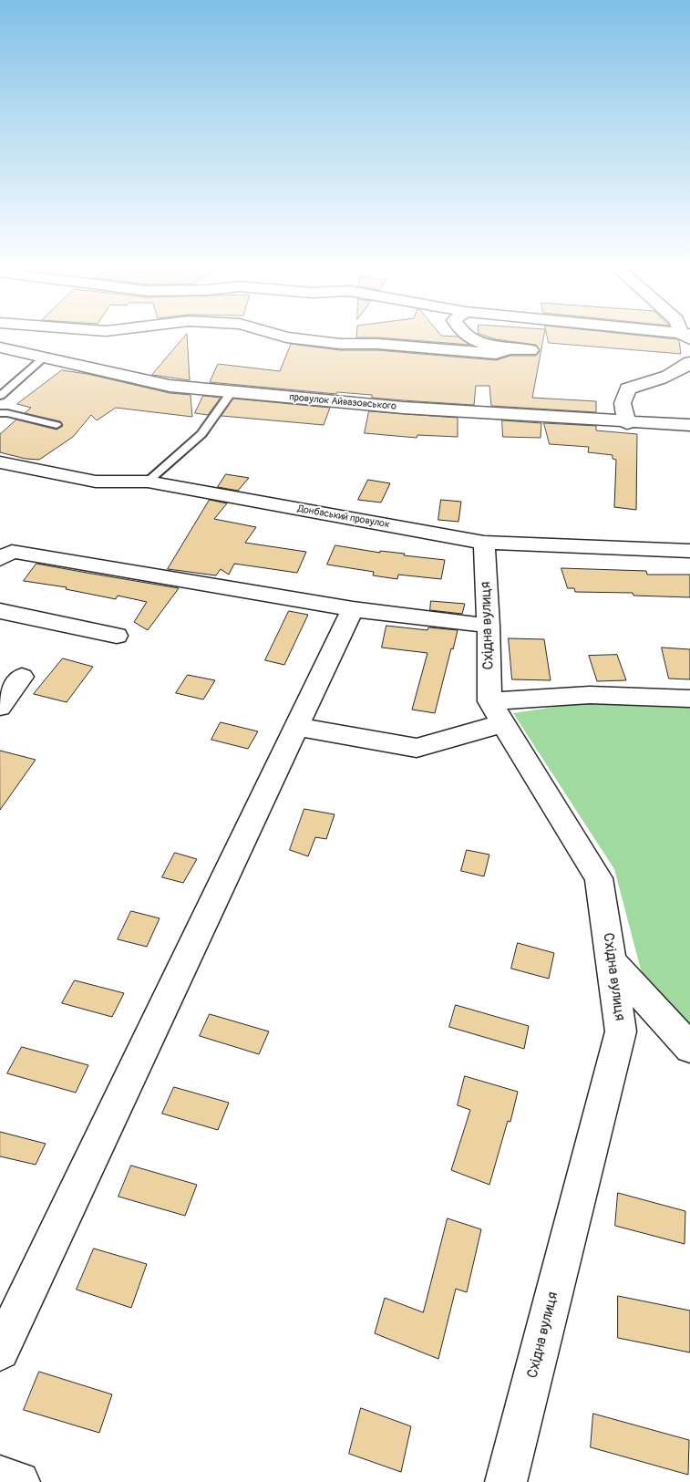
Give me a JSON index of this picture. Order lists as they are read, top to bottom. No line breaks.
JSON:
{"streets":{"street":["провулок Айвазовського","Донбаський провулок","Східна вулиця"]},"crossings":[["Донбаський провулок","Східна вулиця"]]}
